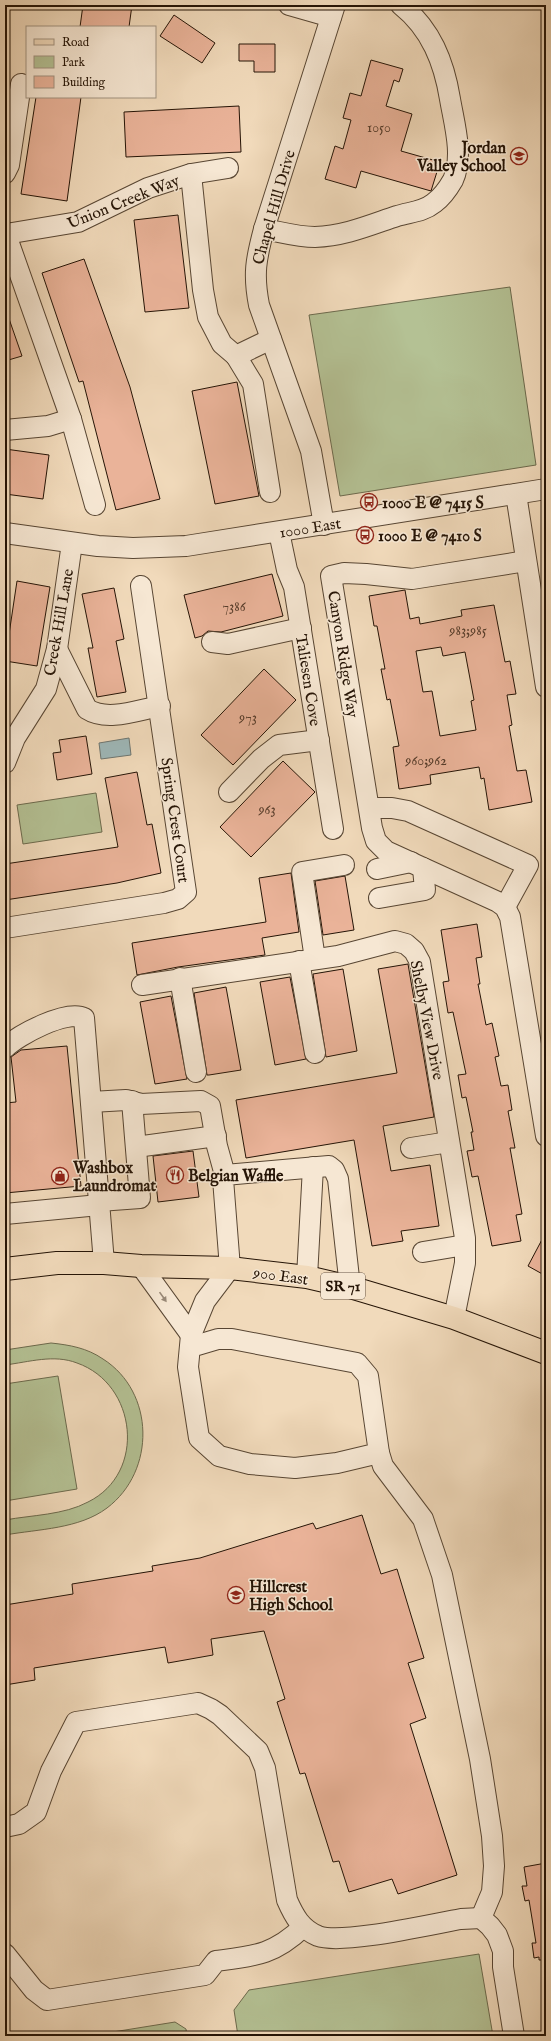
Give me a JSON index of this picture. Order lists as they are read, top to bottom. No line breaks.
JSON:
{"streets":{"main road":["900 East","SR 71"],"street":["Union Creek Way","Chapel Hill Drive","1000 East","Creek Hill Lane","Canyon Ridge Way","Taliesen Cove","Spring Crest Court","Shelby View Drive"]},"crossings":[["Chapel Hill Drive","1000 East"],["1000 East","Creek Hill Lane"],["1000 East","Taliesen Cove"],["Shelby View Drive","900 East"]],"places":{"school or university":["Jordan Valley School","Hillcrest High School"],"bus stop":["1000 E @ 7415 S","1000 E @ 7410 S"],"restaurant":["Belgian Waffle"],"shop":["Washbox Laundromat"]},"house_numbers":["1050","7386","983;985","973","960;962","963"],"legend":["Road","Park","Building"]}
